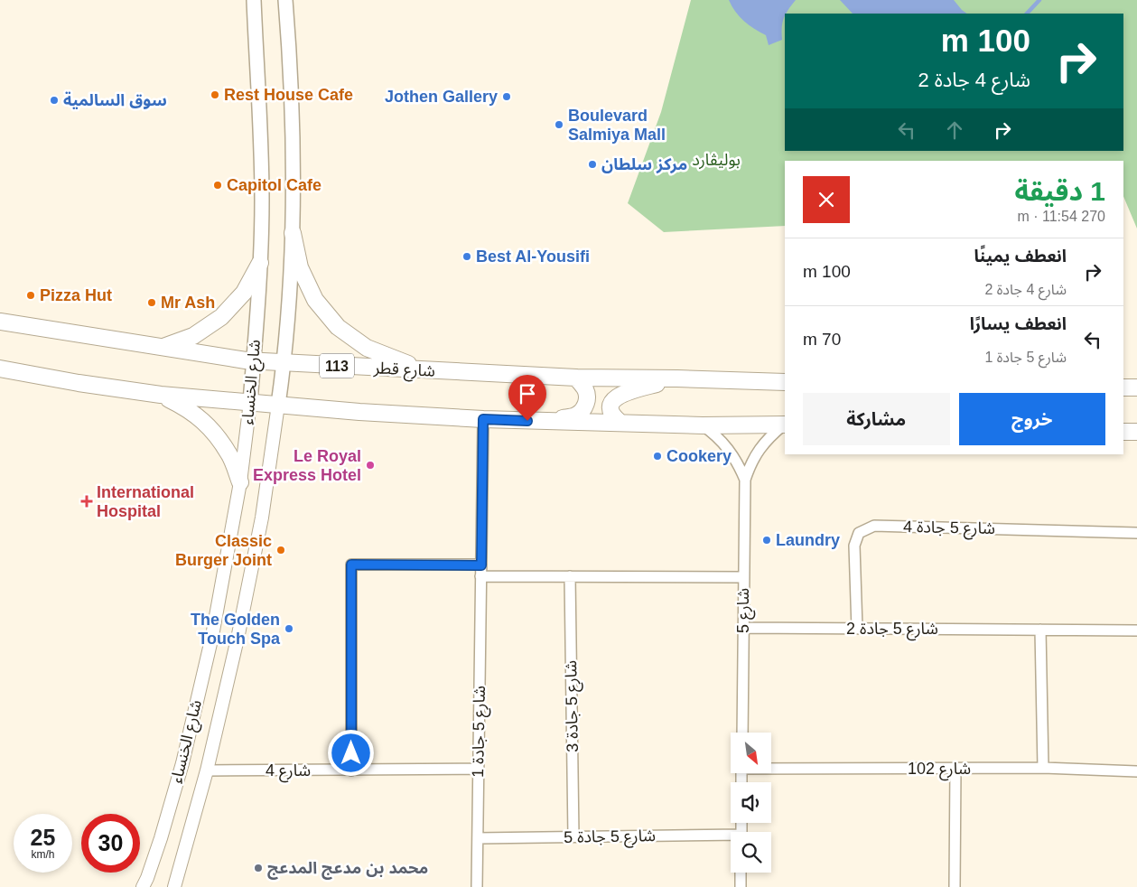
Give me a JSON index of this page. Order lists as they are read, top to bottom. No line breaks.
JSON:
{"streets":{"main road":["113","شارع قطر","شارع الخنساء"],"street":["شارع 5 جادة 4","شارع 5","شارع 5 جادة 2","شارع 5 جادة 3","شارع 5 جادة 1","شارع 102","شارع 4","شارع 5 جادة 5"]},"crossings":[["شارع قطر","شارع الخنساء"],["شارع الخنساء","شارع 4"],["شارع 5 جادة 4","شارع 5 جادة 2"],["شارع 5","شارع 5 جادة 2"],["شارع 5 جادة 3","شارع 5 جادة 5"],["شارع 5 جادة 1","شارع 4"],["شارع 5 جادة 1","شارع 5 جادة 5"]],"parks":["بوليڤارد"],"places":{"other":["Rest House Cafe","Jothen Gallery","سوق السالمية","Boulevard Salmiya Mall","مركز سلطان","Capitol Cafe","Best Al-Yousifi","Pizza Hut","Mr Ash","Cookery","Le Royal Express Hotel","Laundry","Classic Burger Joint","The Golden Touch Spa","محمد بن مدعج المدعج"],"health":["International Hospital"]},"north":"bottom right","page":{"turn":["100 m","شارع 4 جادة 2"],"heading":["1 دقيقة","270 m · 11:54"],"list":[{"name":"انعطف يمينًا","note":"شارع 4 جادة 2","value":"100 m"},{"name":"انعطف يسارًا","note":"شارع 5 جادة 1","value":"70 m"}],"buttons":["خروج","مشاركة"],"speed":"25 km/h","limit":"30"}}
